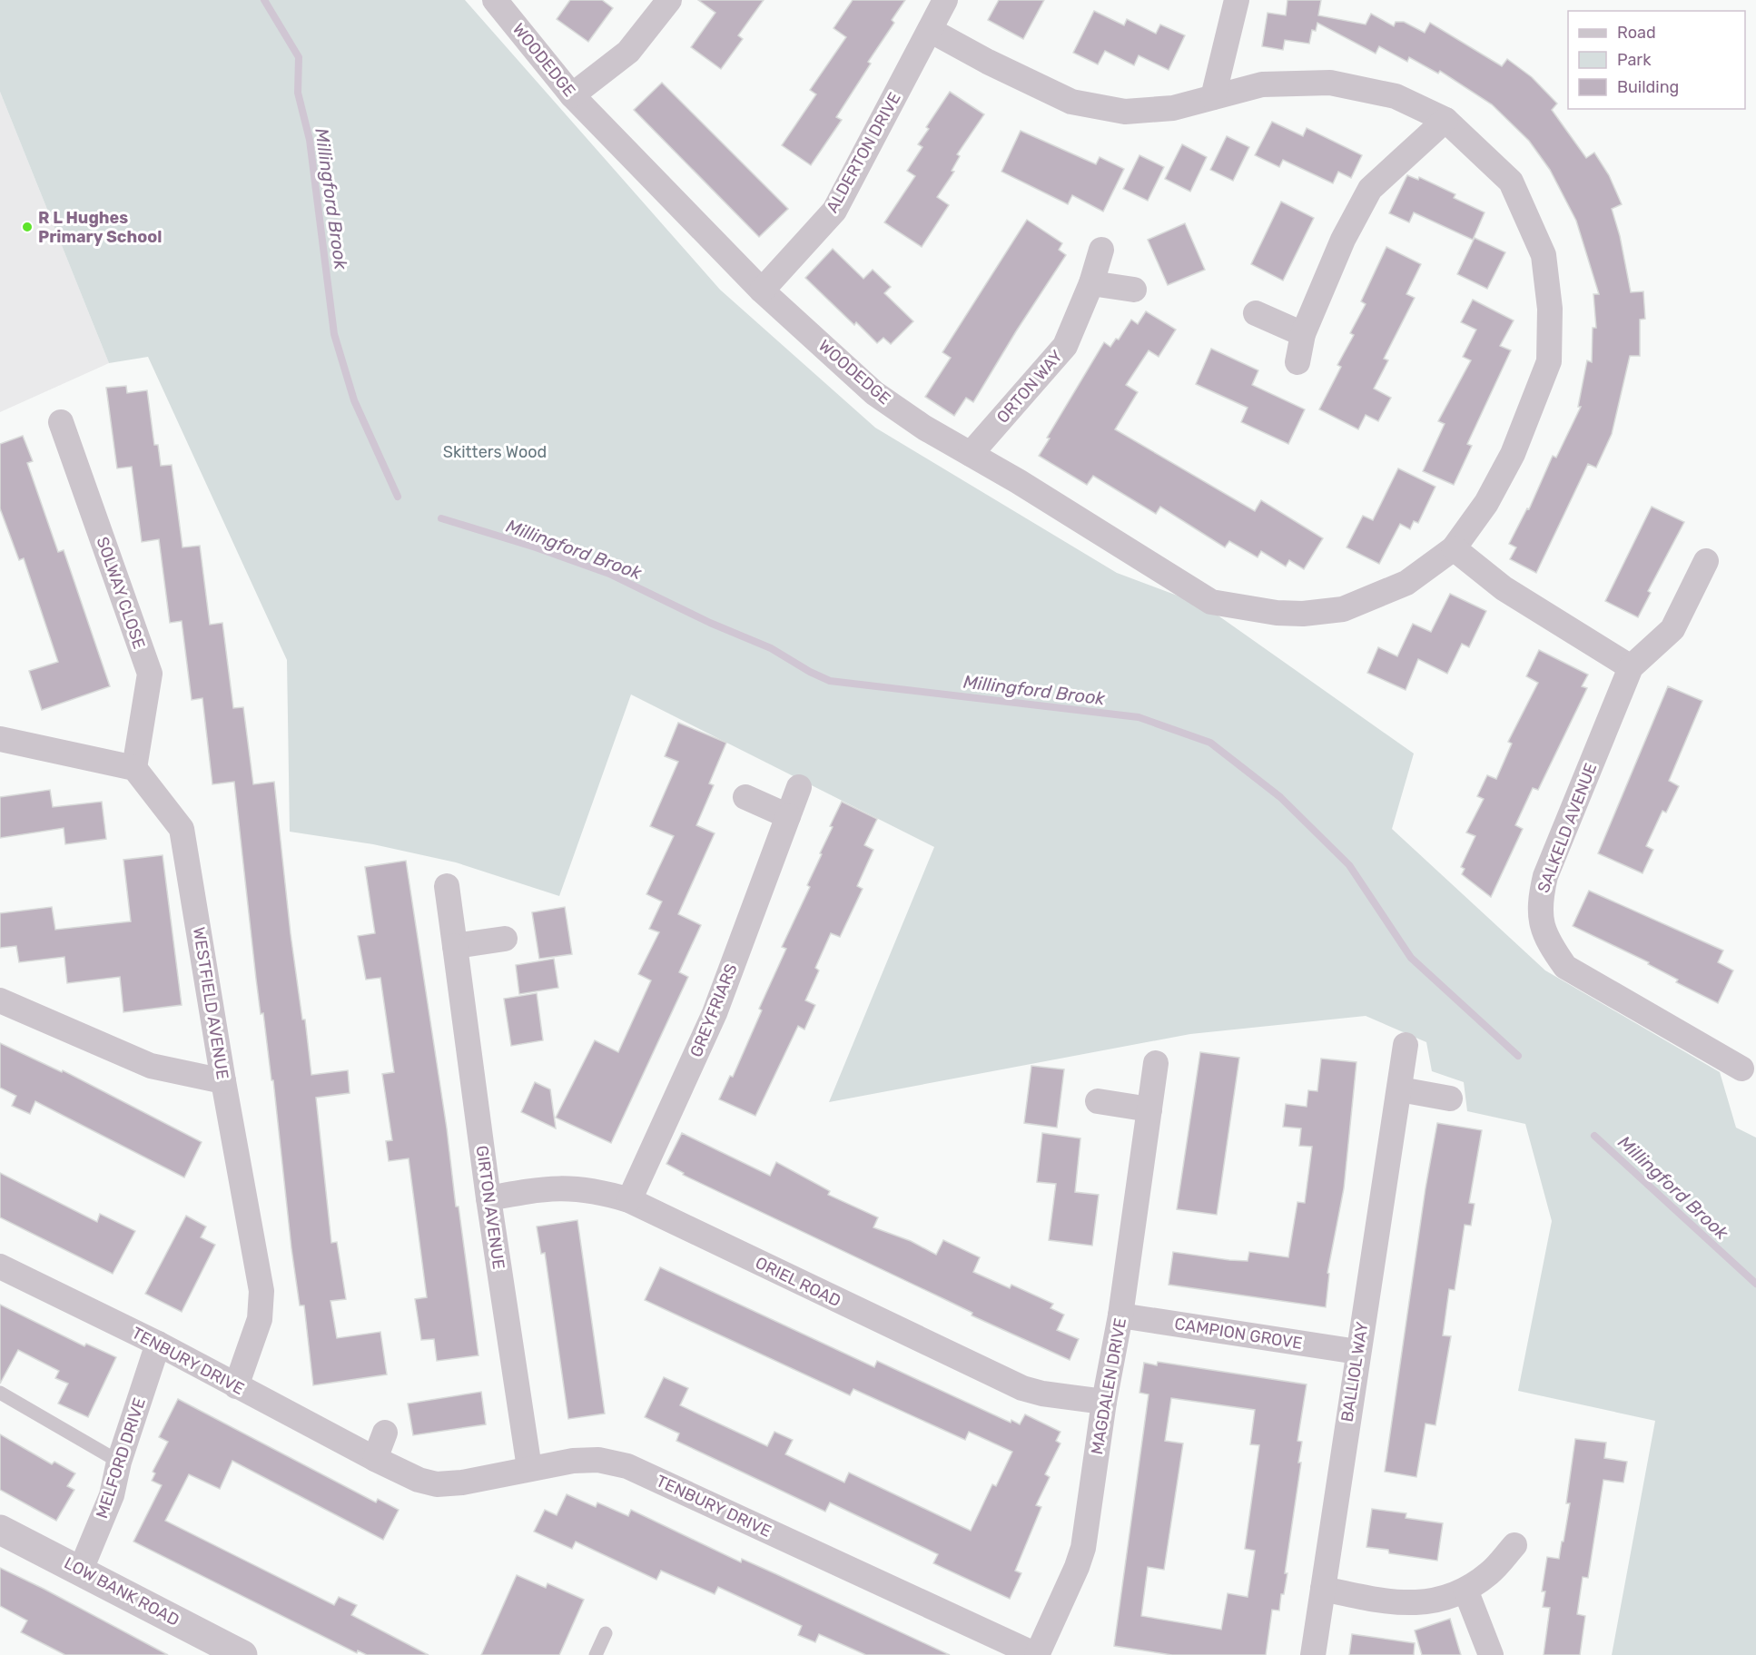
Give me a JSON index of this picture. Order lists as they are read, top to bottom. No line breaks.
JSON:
{"streets":{"street":["WOODEDGE","ALDERTON DRIVE","ORTON WAY","SOLWAY CLOSE","SALKELD AVENUE","WESTFIELD AVENUE","GREYFRIARS","GIRTON AVENUE","ORIEL ROAD","CAMPION GROVE","TENBURY DRIVE","BALLIOL WAY","MAGDALEN DRIVE","MELFORD DRIVE","LOW BANK ROAD"]},"crossings":[["WOODEDGE","ALDERTON DRIVE"],["WOODEDGE","ORTON WAY"],["SOLWAY CLOSE","WESTFIELD AVENUE"],["WESTFIELD AVENUE","TENBURY DRIVE"],["GREYFRIARS","ORIEL ROAD"],["GIRTON AVENUE","ORIEL ROAD"],["GIRTON AVENUE","TENBURY DRIVE"],["ORIEL ROAD","MAGDALEN DRIVE"],["CAMPION GROVE","BALLIOL WAY"],["CAMPION GROVE","MAGDALEN DRIVE"],["TENBURY DRIVE","MAGDALEN DRIVE"],["TENBURY DRIVE","MELFORD DRIVE"],["MELFORD DRIVE","LOW BANK ROAD"]],"water":["Millingford Brook"],"parks":["Skitters Wood"],"places":["R L Hughes Primary School"],"legend":["Road","Park","Building"]}
